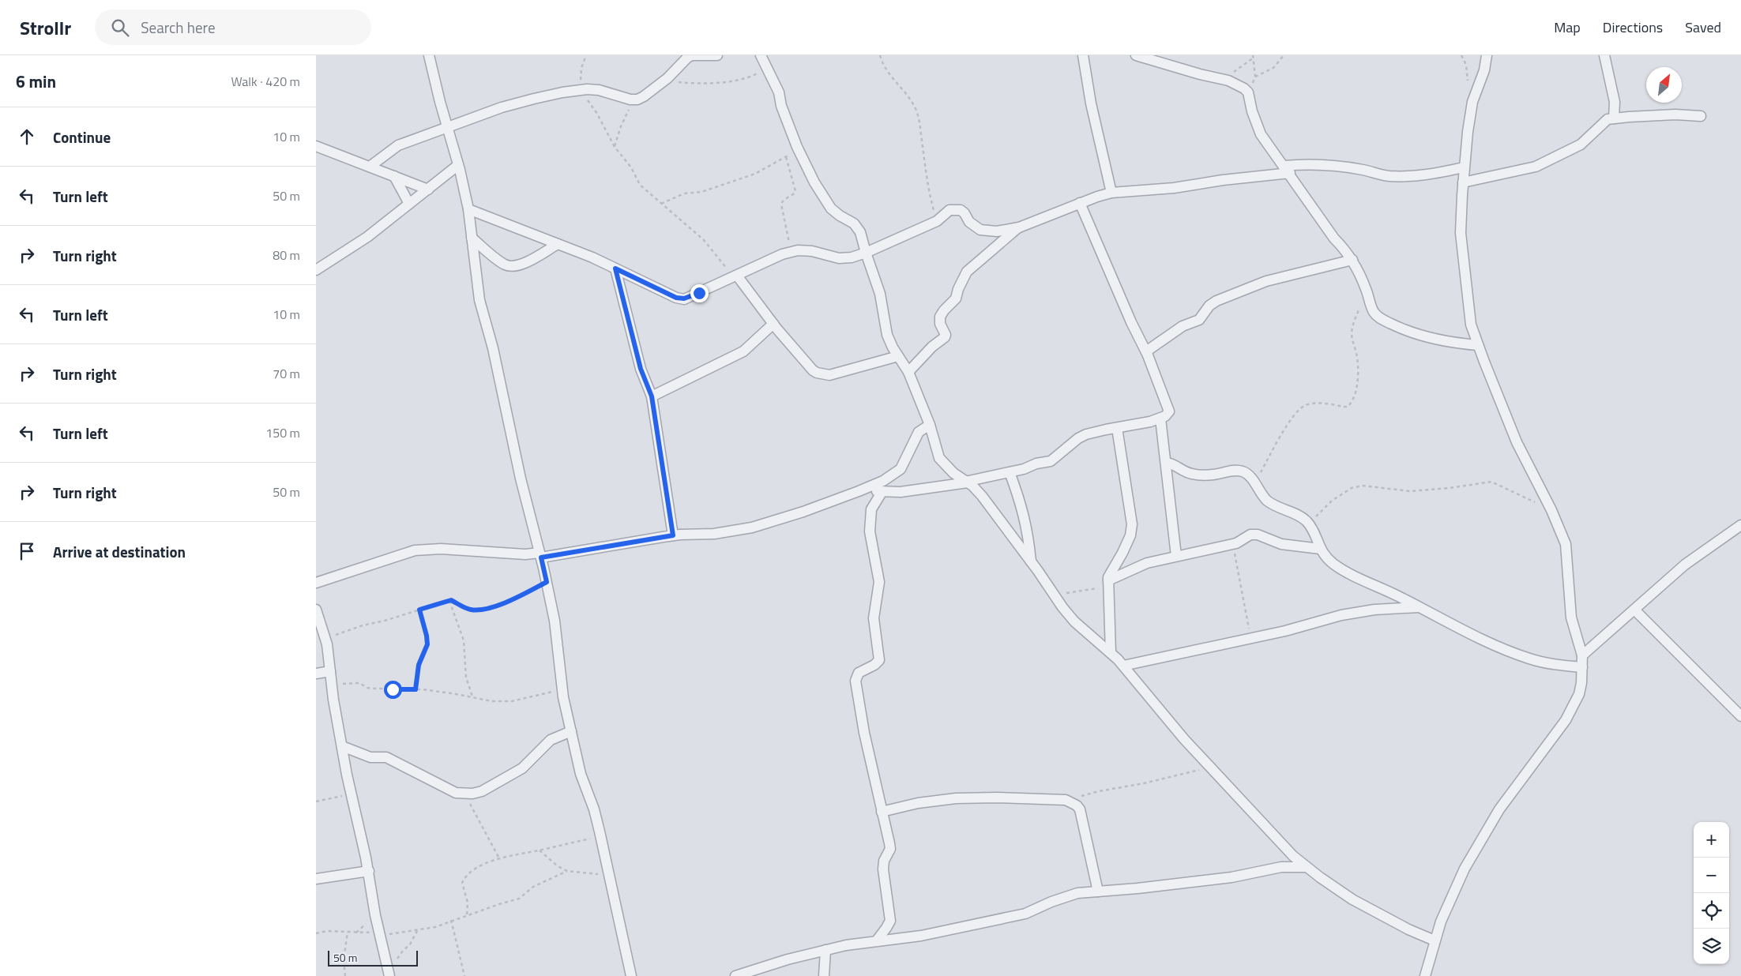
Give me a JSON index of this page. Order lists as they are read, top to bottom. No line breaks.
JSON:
{"scale_bar":"50 m","north":"top right","page":{"header":"Strollr","search":"Search here","nav":["Map","Directions","Saved"],"heading":["6 min","Walk · 420 m"],"list":[["Continue","10 m"],["Turn left","50 m"],["Turn right","80 m"],["Turn left","10 m"],["Turn right","70 m"],["Turn left","150 m"],["Turn right","50 m"],"Arrive at destination"],"map_buttons":["+","−"],"scale":"50 m"}}
